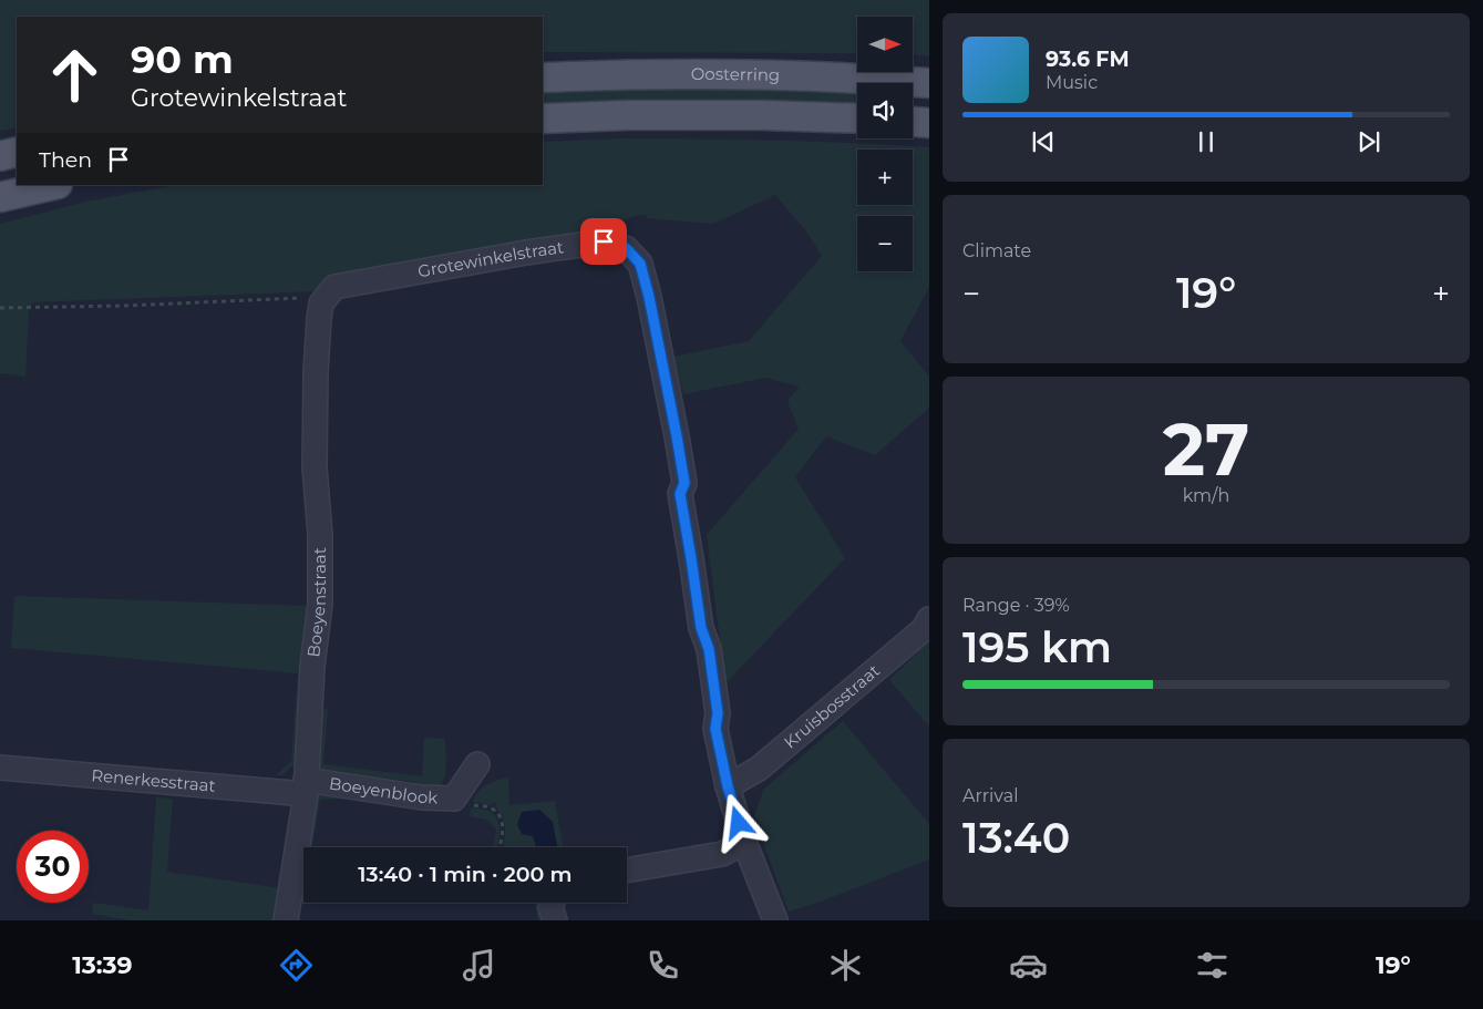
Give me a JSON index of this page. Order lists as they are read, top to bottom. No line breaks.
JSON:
{"streets":{"main road":["Oosterring"],"street":["Grotewinkelstraat","Boeyenstraat","Kruisbosstraat","Renerkesstraat","Boeyenblook"]},"crossings":[["Grotewinkelstraat","Boeyenstraat"],["Grotewinkelstraat","Kruisbosstraat"],["Boeyenstraat","Renerkesstraat"],["Boeyenstraat","Boeyenblook"],["Renerkesstraat","Boeyenblook"]],"north":"right","page":{"map_buttons":["+","−"],"turn":["90 m","Grotewinkelstraat"],"song":["93.6 FM","Music"],"then":"Then","tile":["Climate",["27","km/h"],["Range · 39%","195 km"],["Arrival","13:40"]],"heat":["−","19°","+"],"limit":"30","trip":"13:40 · 1 min · 200 m","tabs":["13:39","19°"]}}
